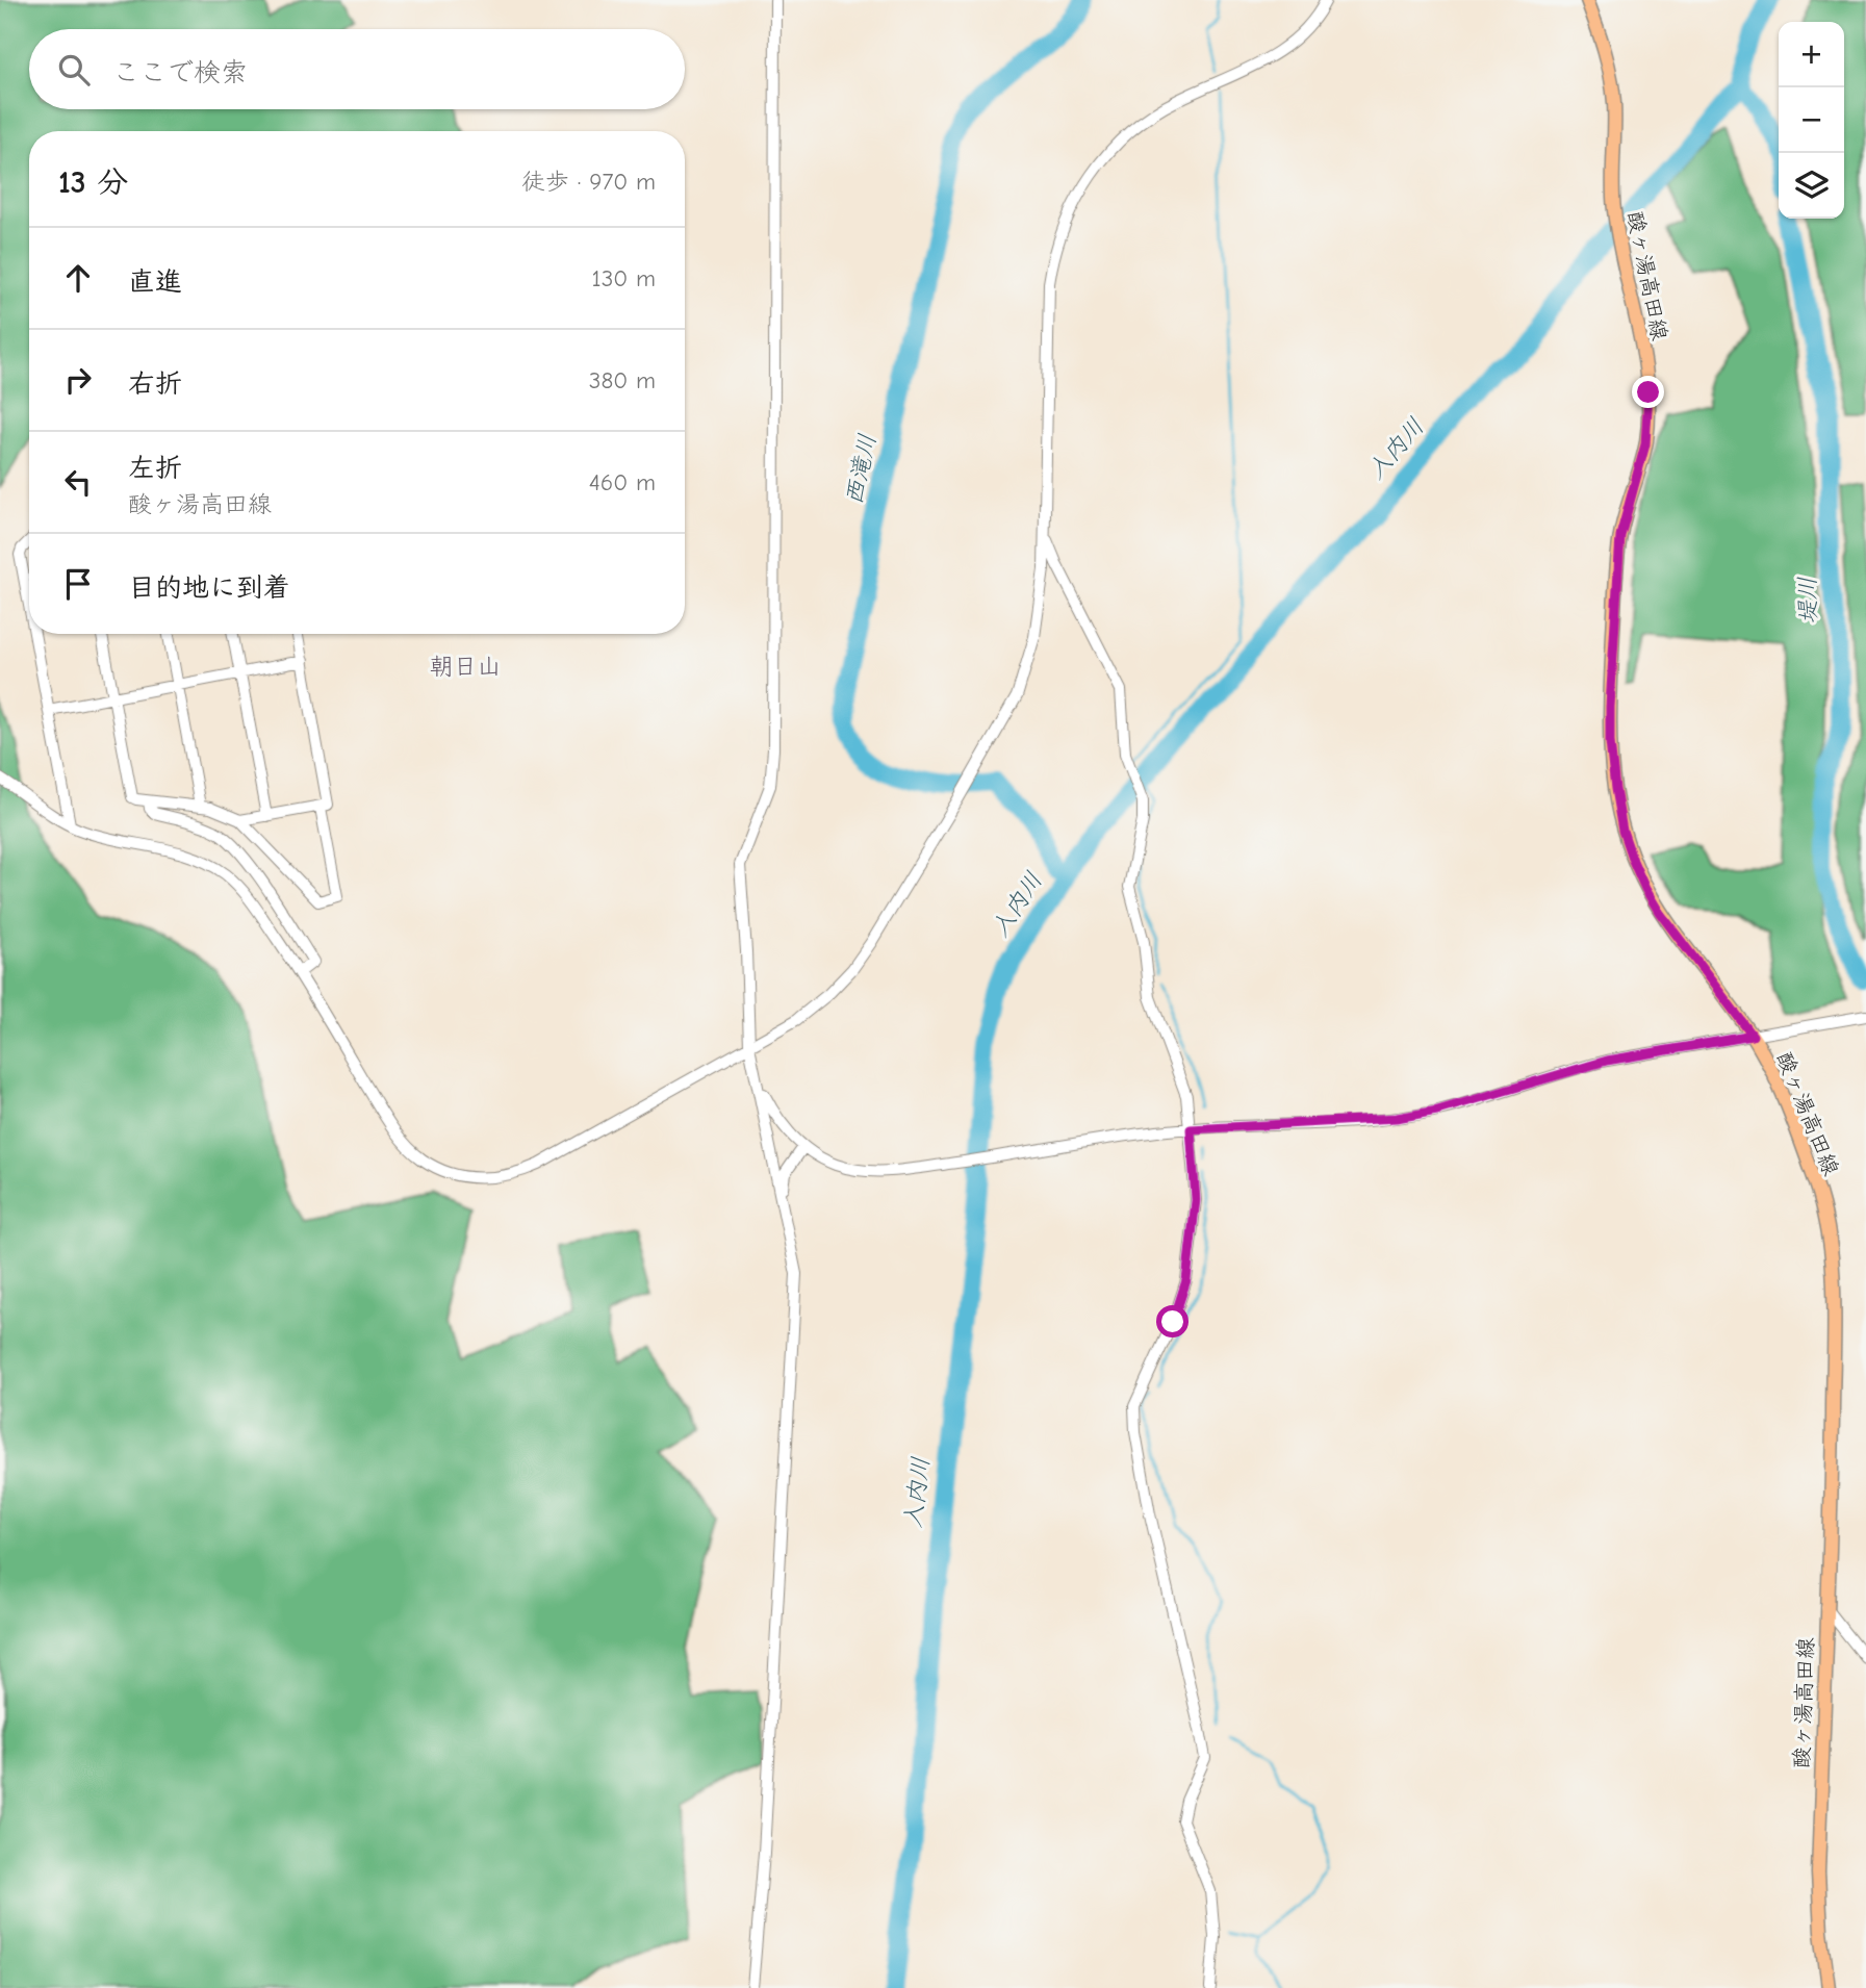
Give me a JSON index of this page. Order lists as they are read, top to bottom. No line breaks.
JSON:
{"streets":{"main road":["酸ヶ湯高田線"]},"districts":["朝日山"],"water":["入内川","西滝川","堤川"],"page":{"map_buttons":["+","−"],"search":"ここで検索","heading":["13 分","徒歩 · 970 m"],"list":[["直進","130 m"],["右折","380 m"],["左折","酸ヶ湯高田線","460 m"],"目的地に到着"]}}
